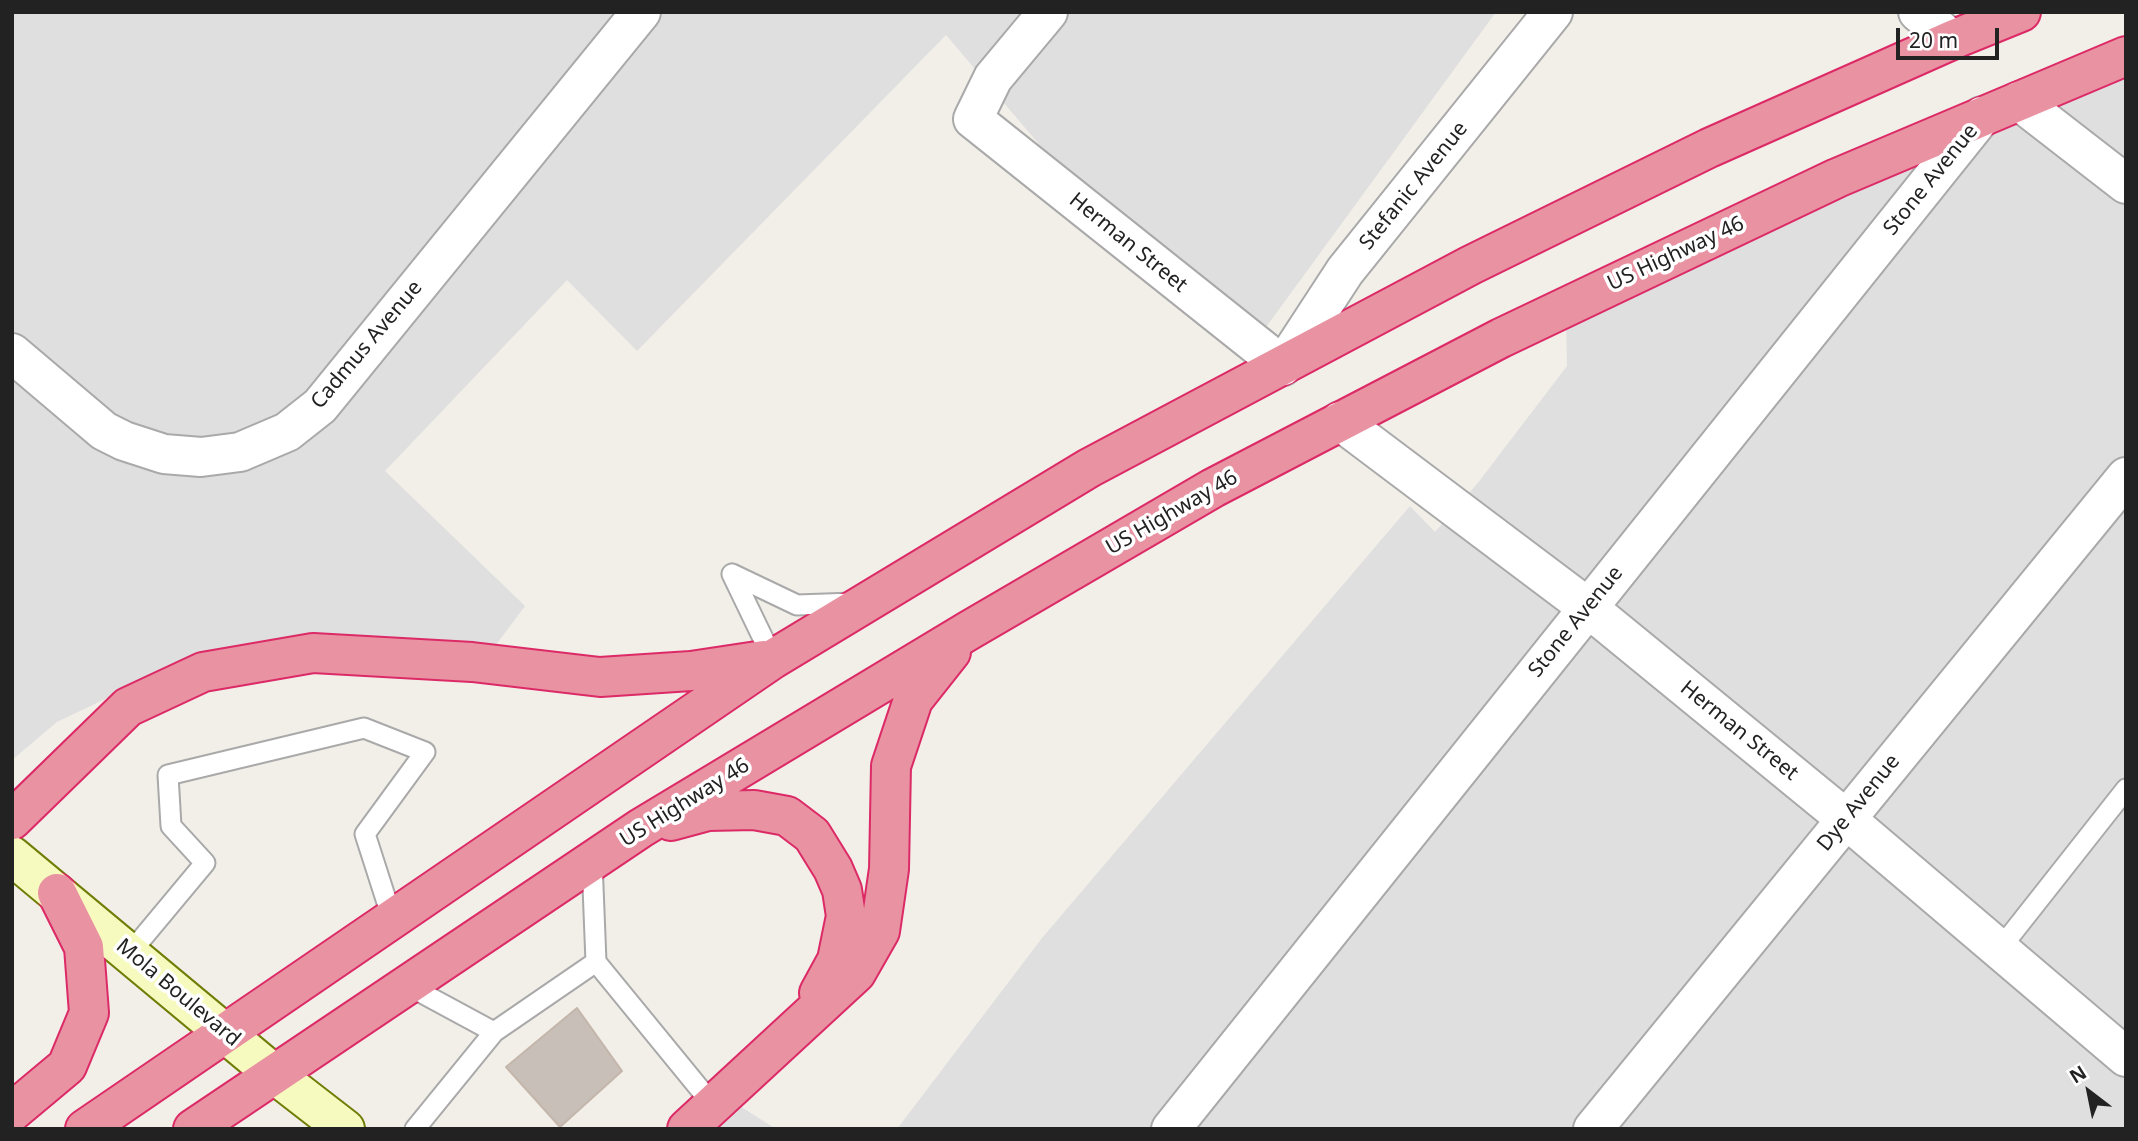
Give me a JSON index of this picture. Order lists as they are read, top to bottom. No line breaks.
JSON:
{"streets":{"highway":["US Highway 46"],"street":["Stone Avenue","Stefanic Avenue","Herman Street","Cadmus Avenue","Dye Avenue","Mola Boulevard"]},"crossings":[["Stone Avenue","Herman Street"],["Stone Avenue","US Highway 46"],["Stefanic Avenue","Herman Street"],["Herman Street","US Highway 46"],["Herman Street","Dye Avenue"],["US Highway 46","Mola Boulevard"]],"scale_bar":"20 m","north":"top left"}
